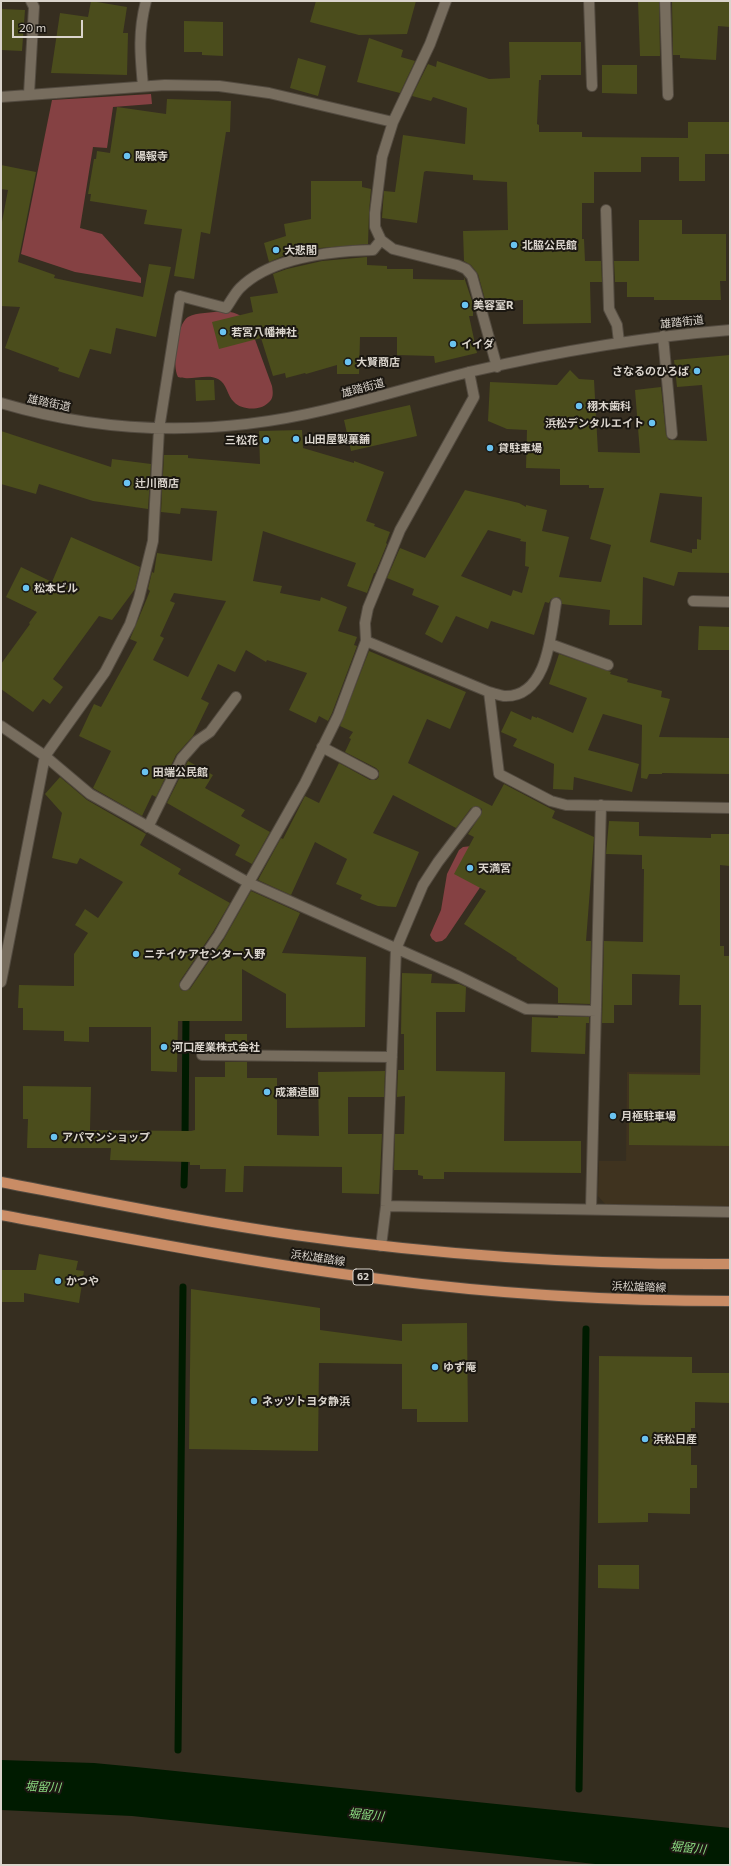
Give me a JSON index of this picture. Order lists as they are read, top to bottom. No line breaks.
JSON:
{"streets":{"main road":["浜松雄踏線","62"],"street":["雄踏街道"]},"water":["堀留川"],"places":["陽報寺","北脇公民館","大悲閣","美容室R","若宮八幡神社","イイダ","大賢商店","さなるのひろば","栩木歯科","浜松デンタルエイト","山田屋製菓舗","三松花","貸駐車場","辻川商店","松本ビル","田端公民館","天満宮","ニチイケアセンター入野","河口産業株式会社","成瀬造園","月極駐車場","アパマンショップ","かつや","ゆず庵","ネッツトヨタ静浜","浜松日産"],"scale_bar":"20 m"}
